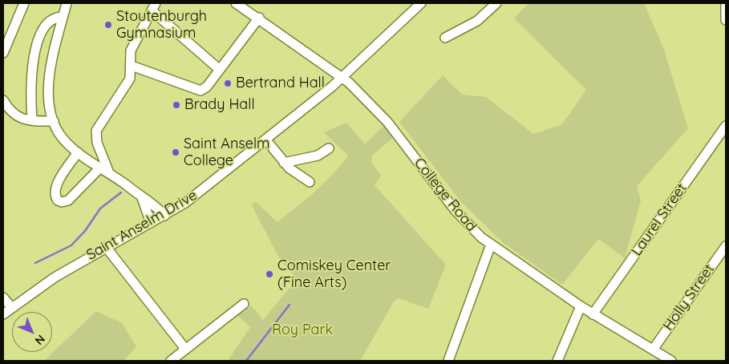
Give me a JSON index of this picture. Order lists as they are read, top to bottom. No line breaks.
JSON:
{"streets":{"street":["College Road","Laurel Street","Saint Anselm Drive","Holly Street"]},"crossings":[["College Road","Laurel Street"],["College Road","Saint Anselm Drive"],["College Road","Holly Street"]],"parks":["Roy Park"],"places":["Stoutenburgh Gymnasium","Bertrand Hall","Brady Hall","Saint Anselm College","Comiskey Center (Fine Arts)"],"north":"bottom right"}
